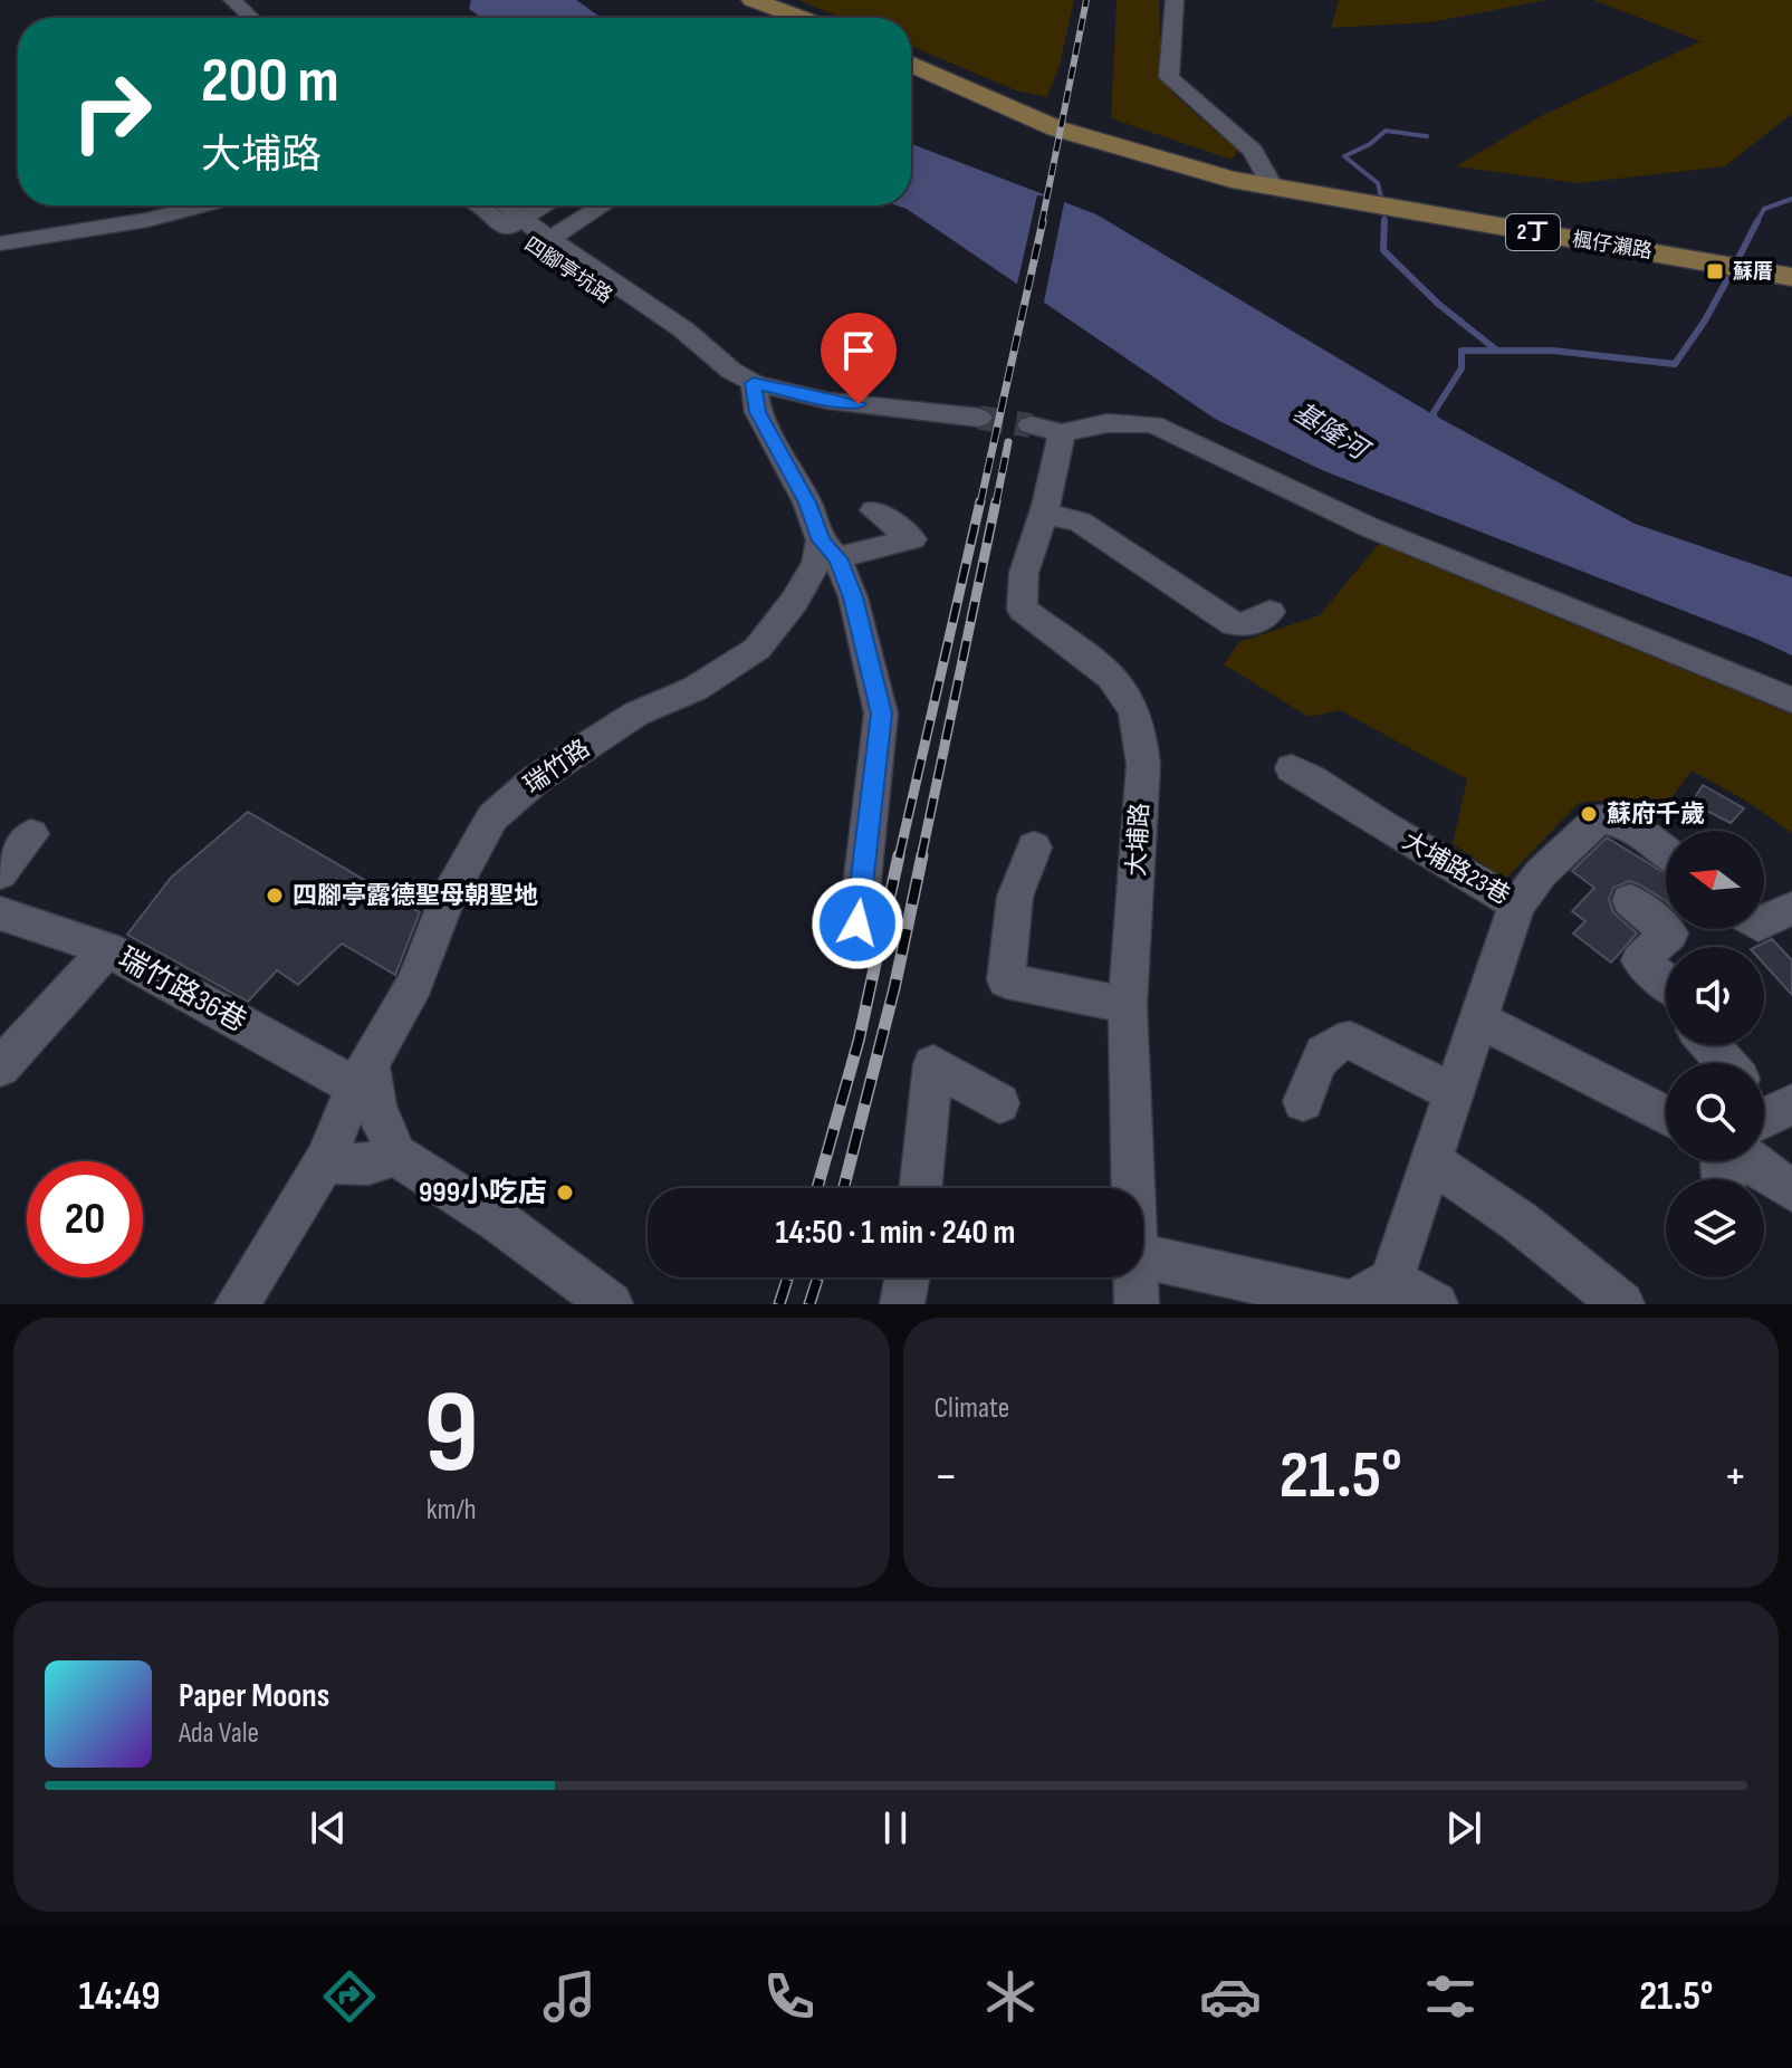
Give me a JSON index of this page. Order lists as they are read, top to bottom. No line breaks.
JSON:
{"streets":{"main road":["2丁","楓仔瀨路"],"street":["四腳亭坑路","瑞竹路","大埔路","大埔路23巷","瑞竹路36巷"]},"crossings":[["瑞竹路","瑞竹路36巷"]],"water":["基隆河"],"places":{"transit":["蘇厝"],"other":["蘇府千歲","四腳亭露德聖母朝聖地","999小吃店"]},"north":"left","page":{"turn":["200 m","大埔路"],"limit":"20","trip":"14:50 · 1 min · 240 m","tile":[["9","km/h"],"Climate"],"heat":["−","21.5°","+"],"song":["Paper Moons","Ada Vale"],"tabs":["14:49","21.5°"]}}
